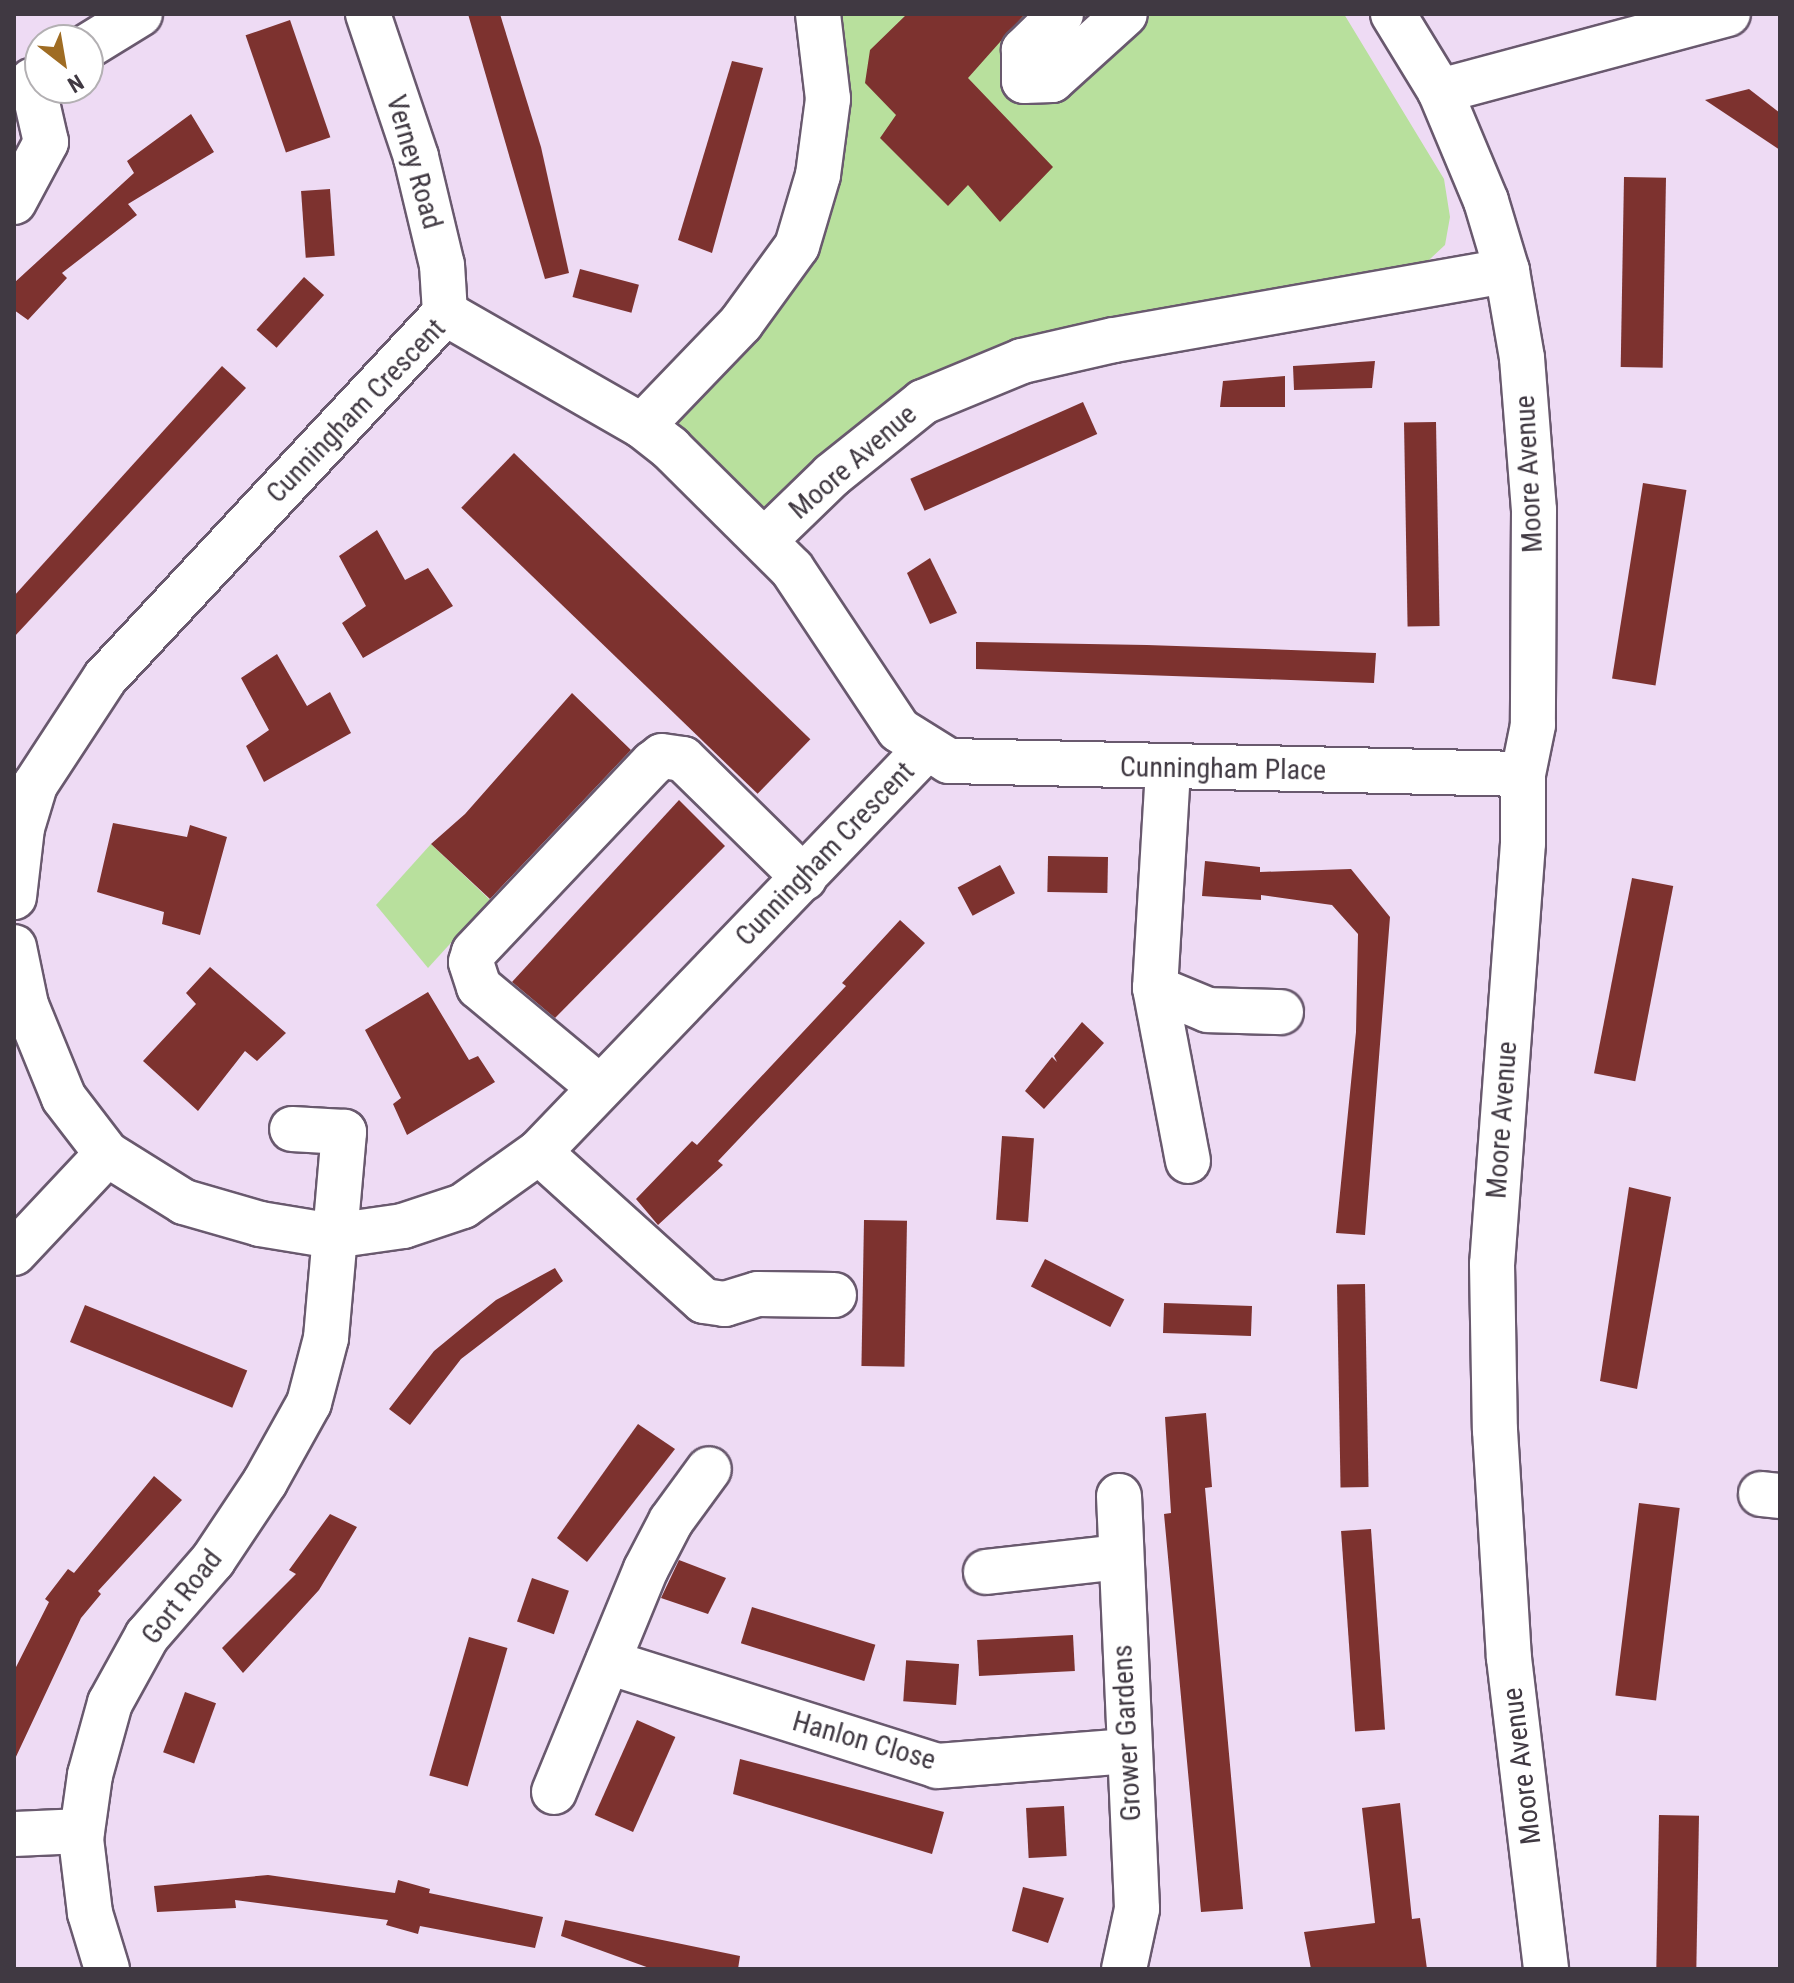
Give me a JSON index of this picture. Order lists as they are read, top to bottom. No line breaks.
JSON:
{"streets":{"street":["Verney Road","Cunningham Crescent","Moore Avenue","Cunningham Place","Gort Road","Grower Gardens","Hanlon Close"]},"crossings":[["Verney Road","Cunningham Crescent"],["Cunningham Crescent","Moore Avenue"],["Cunningham Crescent","Cunningham Place"],["Cunningham Crescent","Gort Road"],["Moore Avenue","Cunningham Place"],["Grower Gardens","Hanlon Close"]],"north":"bottom right"}
